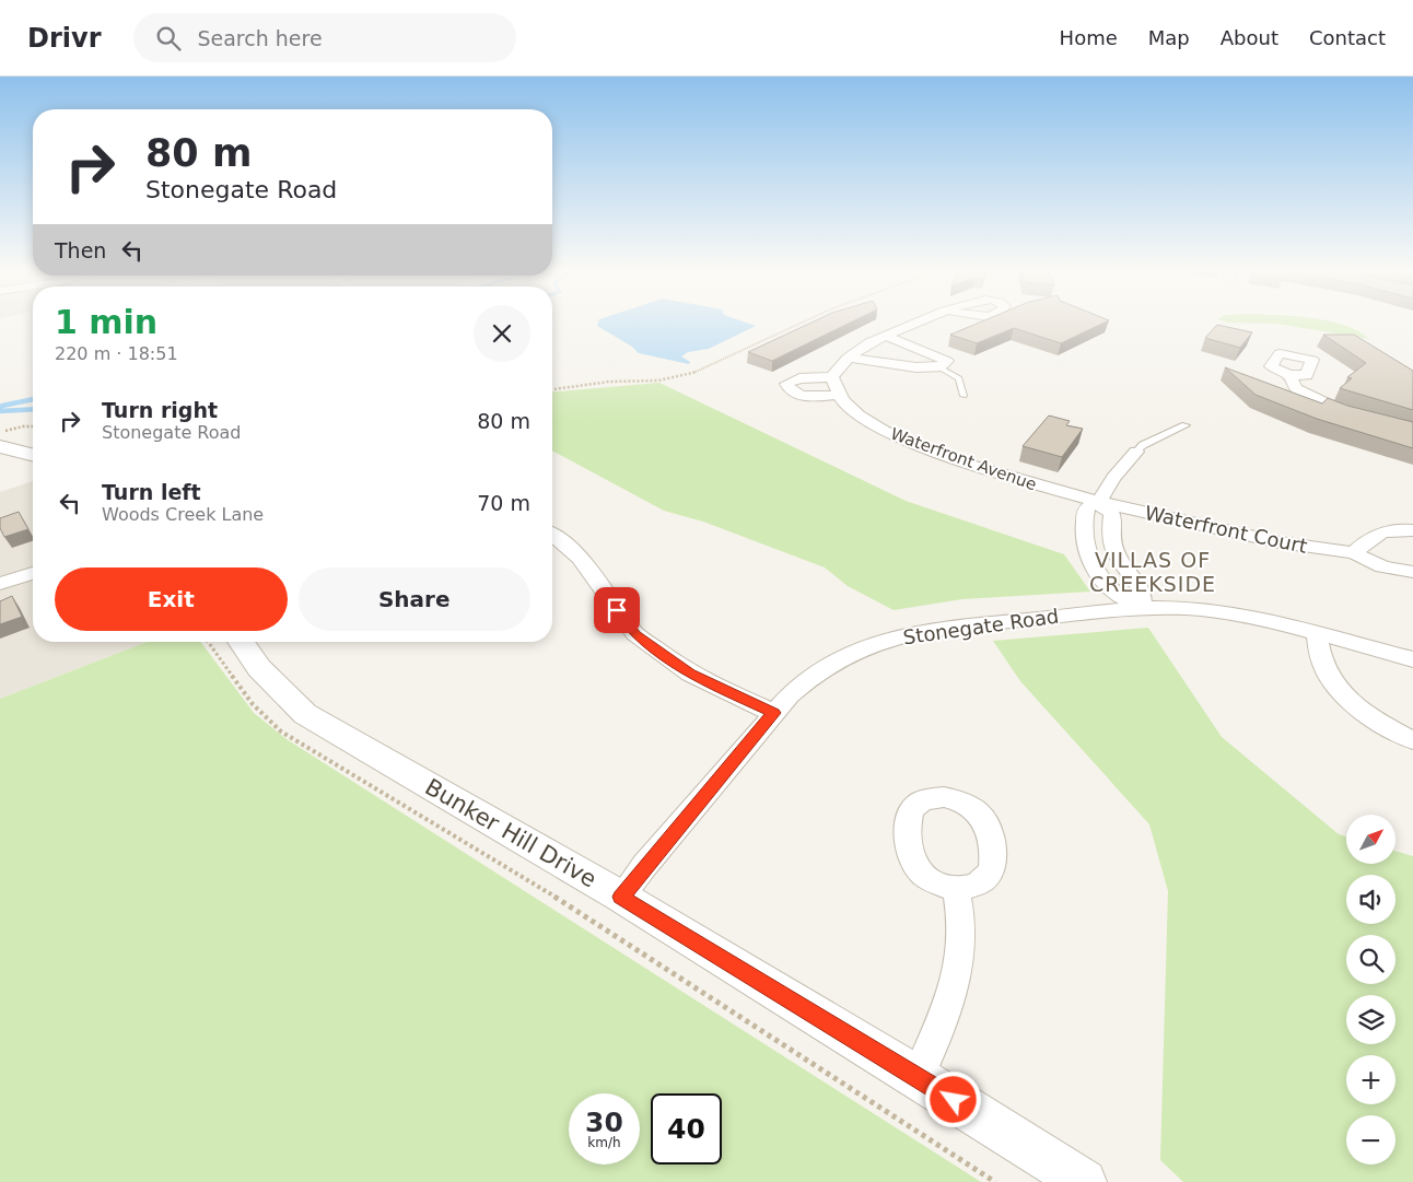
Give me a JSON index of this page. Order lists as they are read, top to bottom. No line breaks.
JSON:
{"streets":{"street":["Waterfront Avenue","Waterfront Court","Stonegate Road","Bunker Hill Drive"]},"crossings":[["Waterfront Avenue","Waterfront Court"],["Stonegate Road","Bunker Hill Drive"]],"districts":["VILLAS OF CREEKSIDE"],"north":"top right","page":{"header":"Drivr","search":"Search here","nav":["Home","Map","About","Contact"],"turn":["80 m","Stonegate Road"],"then":"Then","heading":["1 min","220 m · 18:51"],"list":[{"name":"Turn right","note":"Stonegate Road","value":"80 m"},{"name":"Turn left","note":"Woods Creek Lane","value":"70 m"}],"buttons":["Exit","Share"],"map_buttons":["+","−"],"speed":"30 km/h","limit":"40"}}
